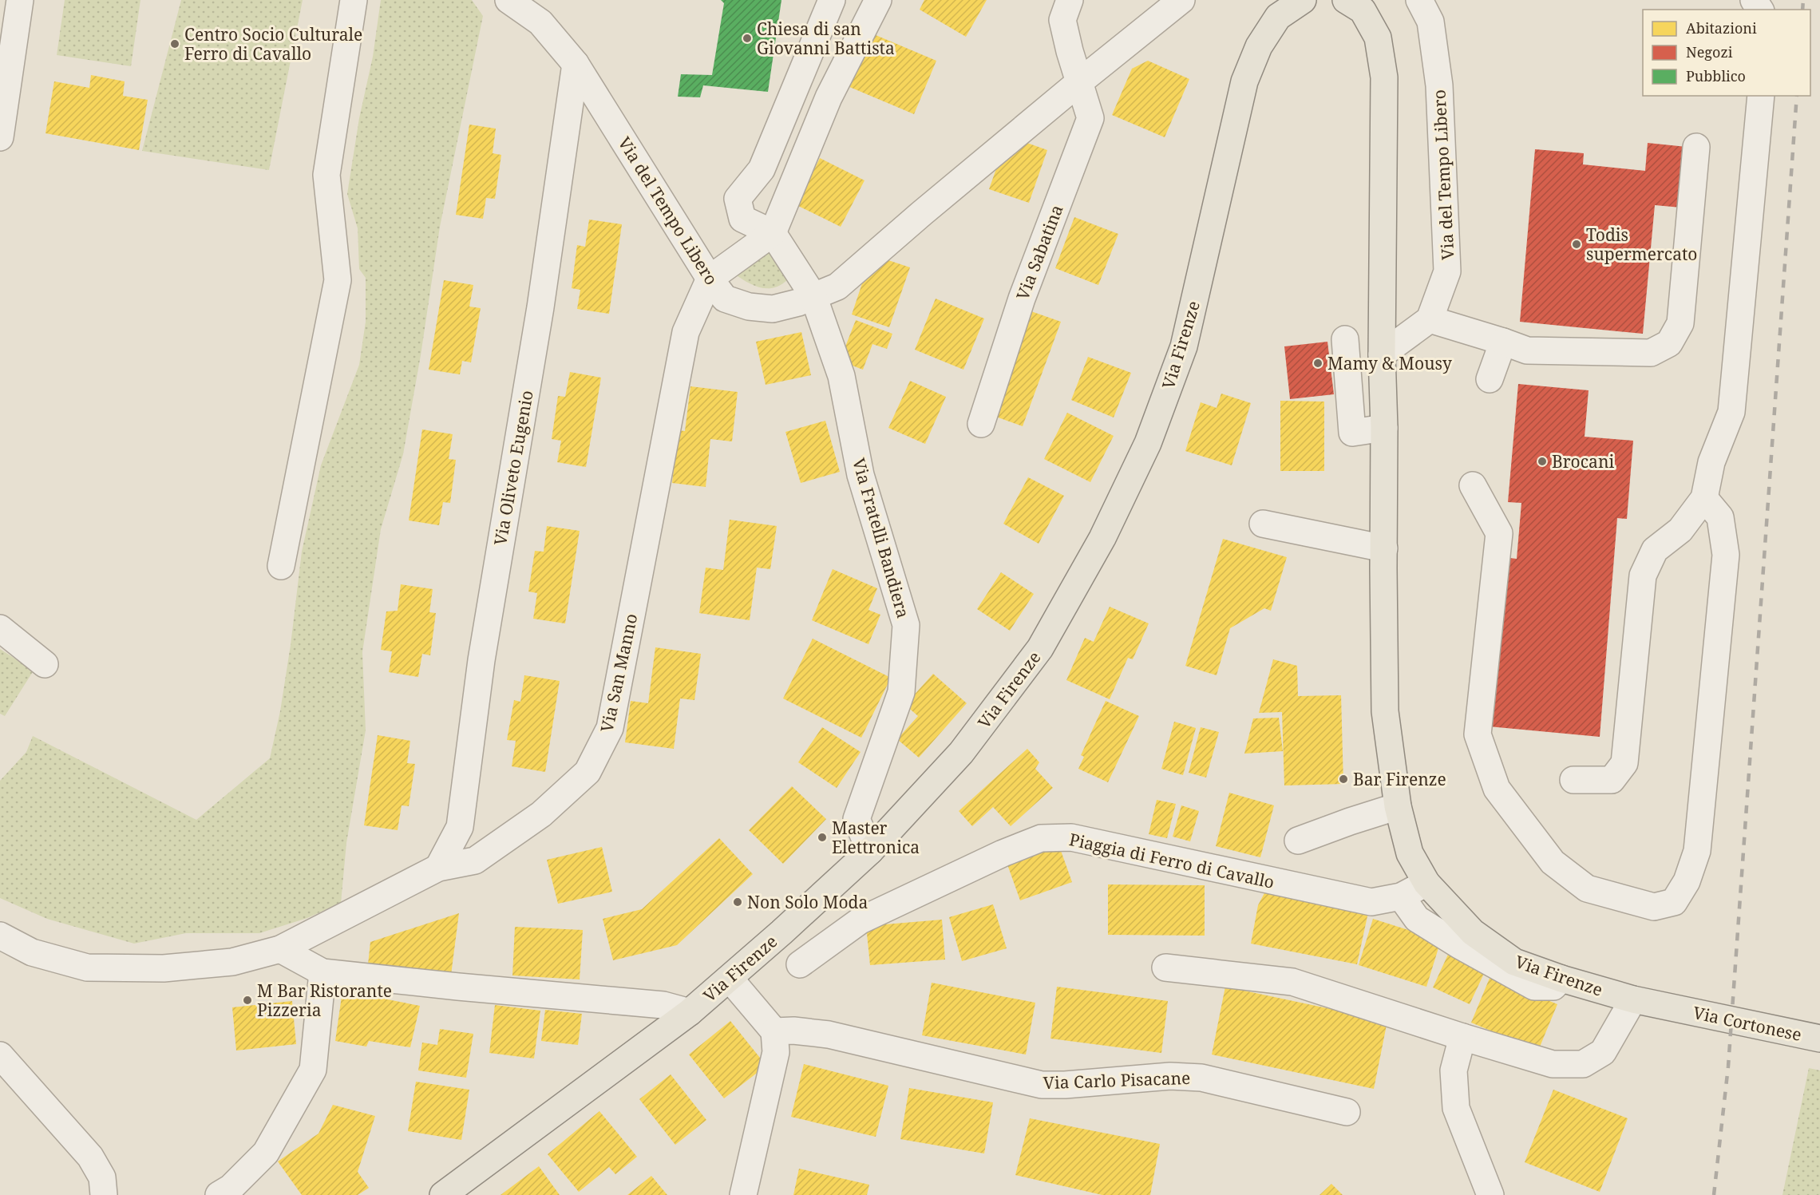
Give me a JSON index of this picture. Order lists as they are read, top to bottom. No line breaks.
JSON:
{"streets":{"main road":["Via Firenze","Via Cortonese"],"street":["Via del Tempo Libero","Via Sabatina","Via Oliveto Eugenio","Via Fratelli Bandiera","Via San Manno","Piaggia di Ferro di Cavallo","Via Carlo Pisacane"]},"crossings":[["Via del Tempo Libero","Via Sabatina"],["Via del Tempo Libero","Via Oliveto Eugenio"],["Via del Tempo Libero","Via Fratelli Bandiera"],["Via del Tempo Libero","Via San Manno"],["Via Firenze","Via Fratelli Bandiera"],["Via Firenze","Piaggia di Ferro di Cavallo"],["Via Firenze","Via Cortonese"],["Via Oliveto Eugenio","Via San Manno"]],"places":["Chiesa di san Giovanni Battista","Centro Socio Culturale Ferro di Cavallo","Todis supermercato","Mamy & Mousy","Brocani","Bar Firenze","Master Elettronica","Non Solo Moda","M Bar Ristorante Pizzeria"],"legend":["Abitazioni","Negozi","Pubblico"]}
